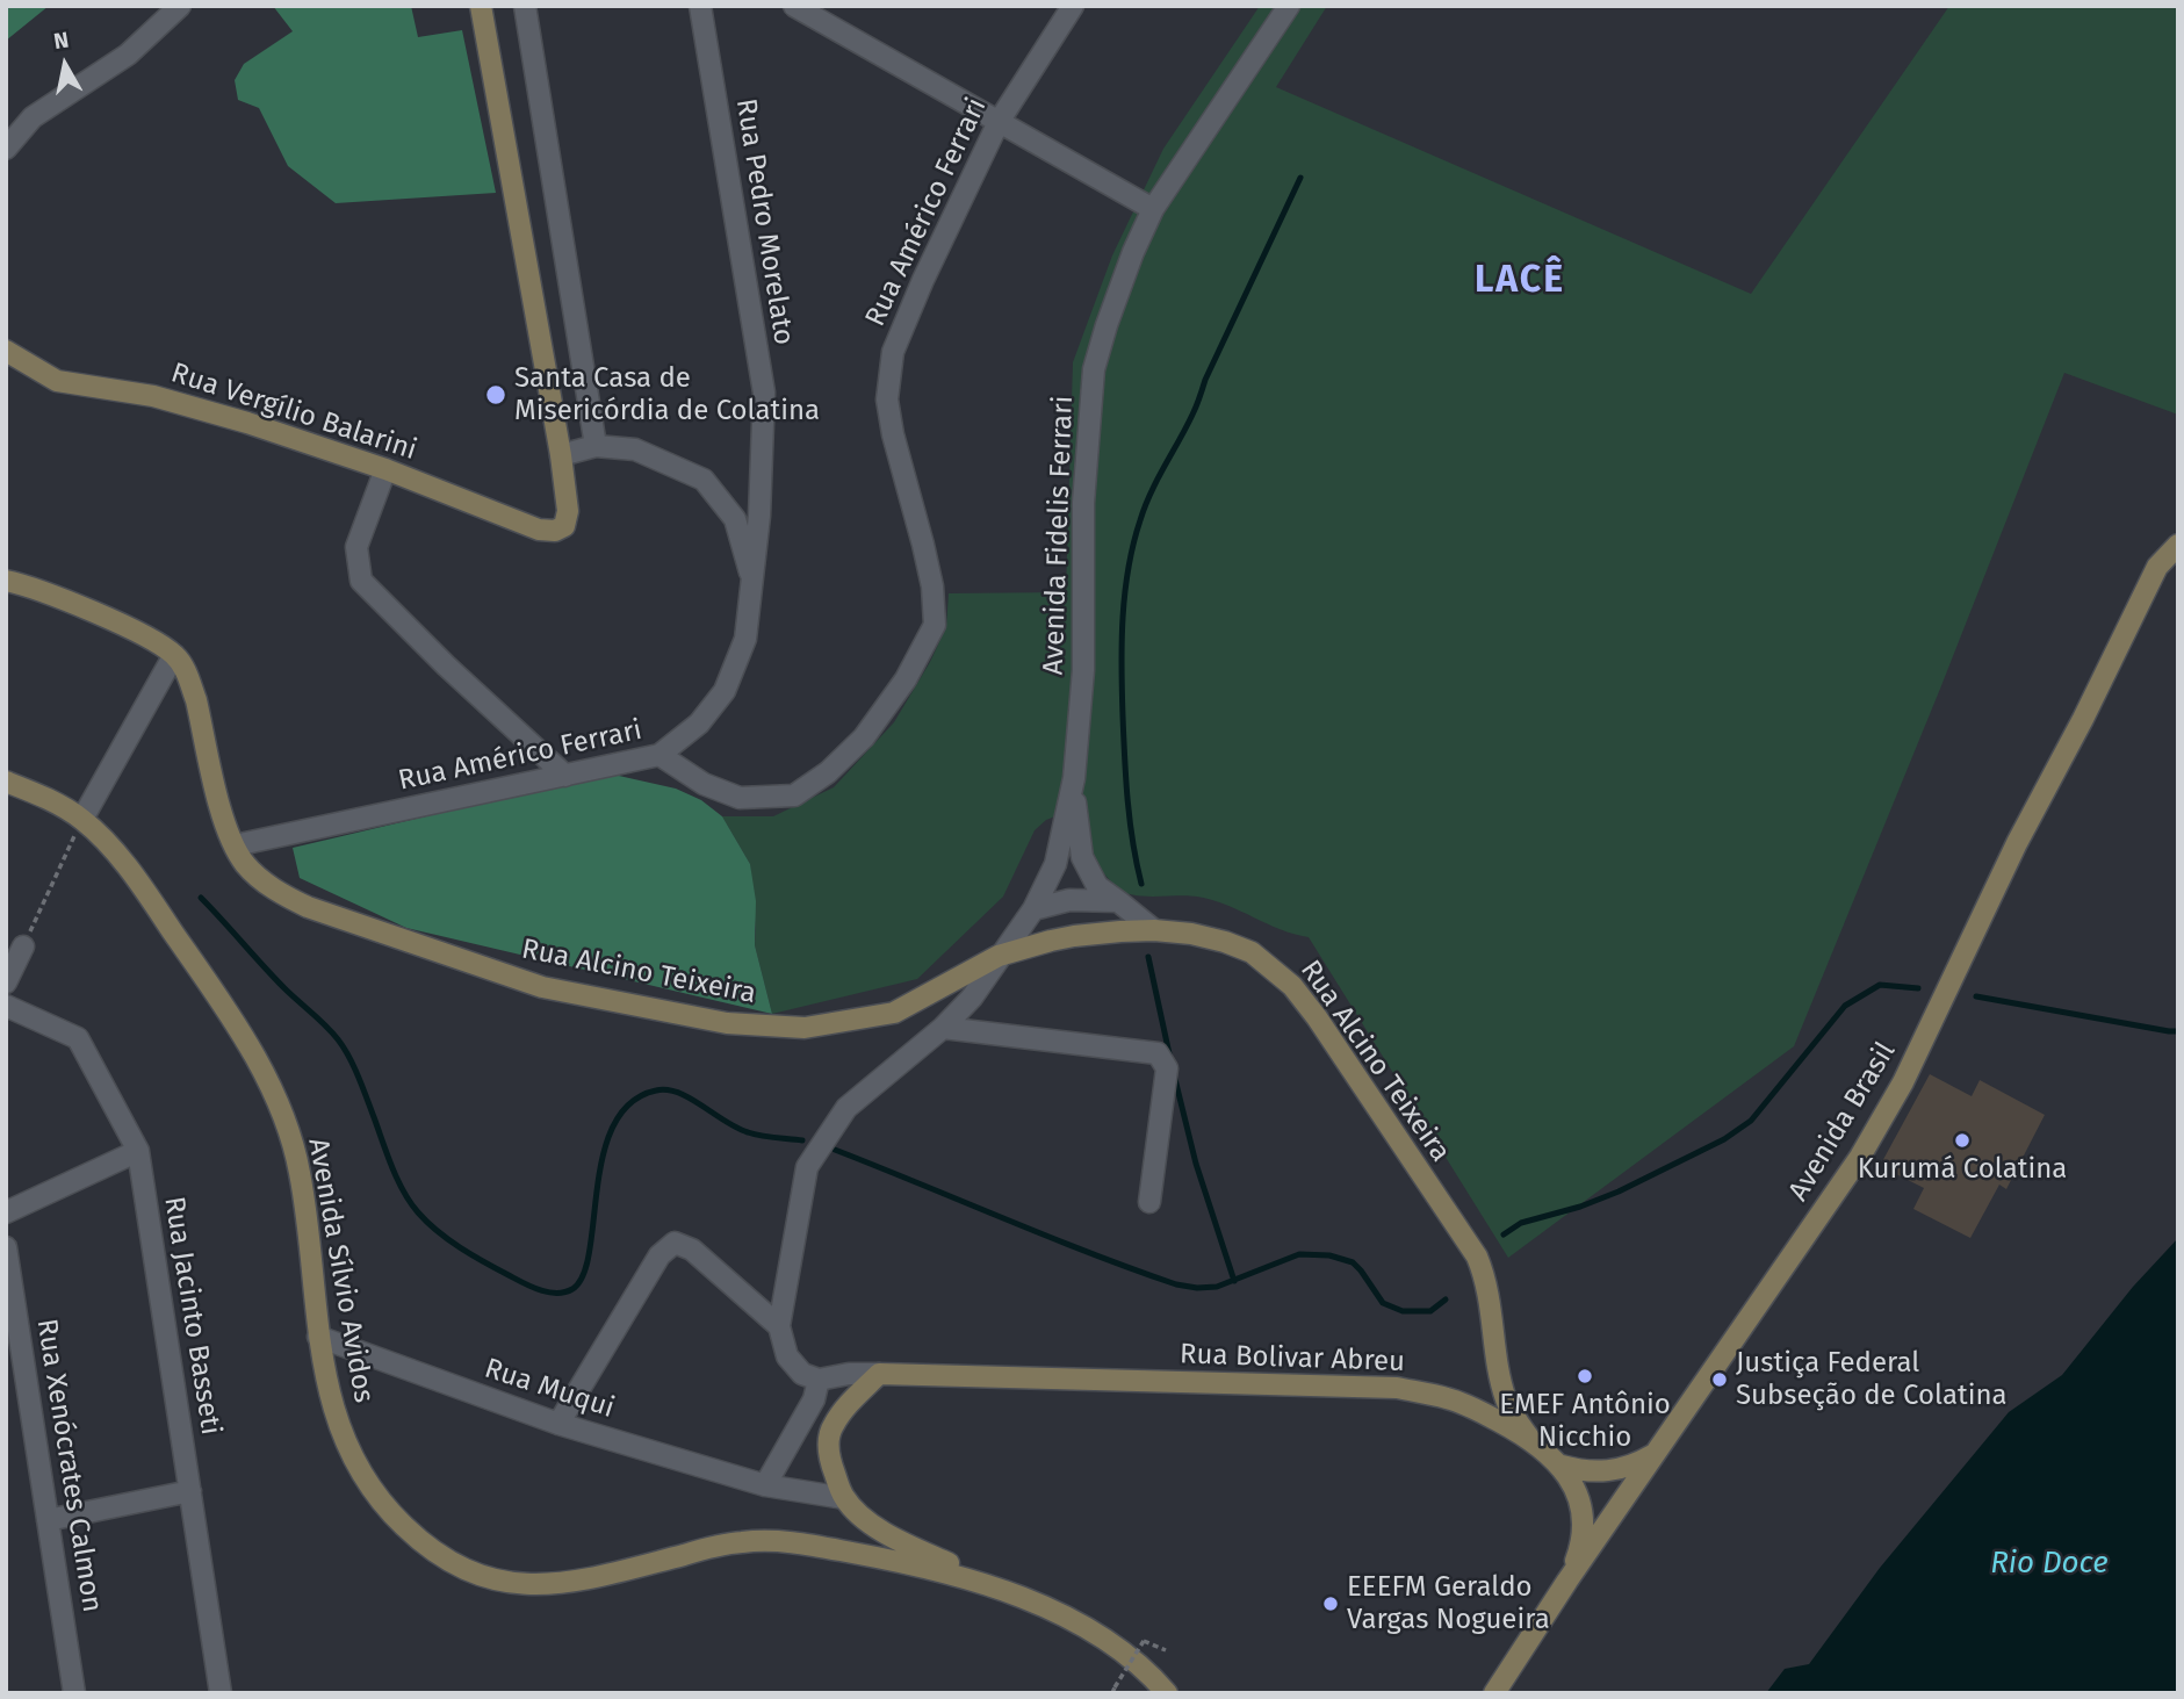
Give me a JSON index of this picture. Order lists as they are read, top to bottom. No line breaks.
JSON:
{"streets":{"main road":["Rua Vergílio Balarini","Rua Alcino Teixeira","Avenida Brasil","Avenida Sílvio Avidos","Rua Bolivar Abreu"],"street":["Rua Américo Ferrari","Rua Pedro Morelato","Avenida Fidelis Ferrari","Rua Jacinto Basseti","Rua Muqui","Rua Xenócrates Calmon"]},"crossings":[["Rua Américo Ferrari","Rua Pedro Morelato"],["Rua Américo Ferrari","Rua Alcino Teixeira"],["Avenida Fidelis Ferrari","Rua Alcino Teixeira"],["Rua Alcino Teixeira","Rua Bolivar Abreu"],["Avenida Brasil","Rua Bolivar Abreu"],["Avenida Sílvio Avidos","Rua Muqui"]],"districts":["LACÊ"],"water":["Rio Doce"],"places":["Santa Casa de Misericórdia de Colatina","Kurumá Colatina","EMEF Antônio Nicchio","Justiça Federal Subseção de Colatina","EEEFM Geraldo Vargas Nogueira"],"north":"top"}
